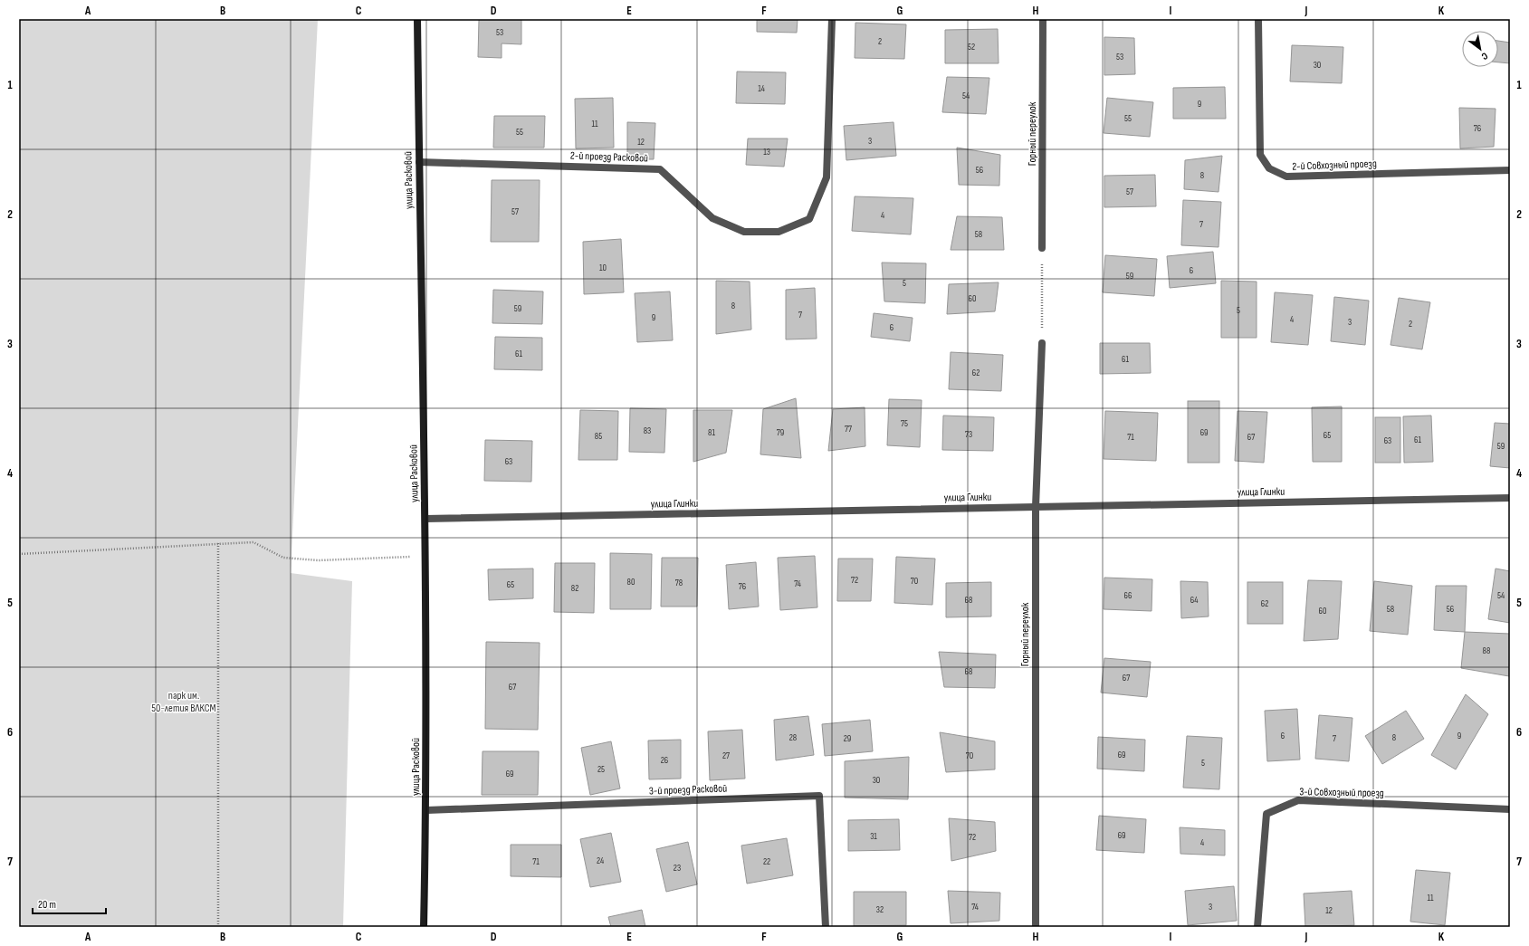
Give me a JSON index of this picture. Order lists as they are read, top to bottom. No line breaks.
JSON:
{"streets":{"street":["Горный переулок","2-й проезд Расковой","2-й Совхозный проезд","улица Расковой","улица Глинки","3-й проезд Расковой","3-й Совхозный проезд"]},"crossings":[["Горный переулок","улица Глинки"],["2-й проезд Расковой","улица Расковой"],["улица Расковой","улица Глинки"],["улица Расковой","3-й проезд Расковой"]],"parks":["парк им. 50-летия ВЛКСМ"],"house_numbers":["53","2","52","53","30","14","54","9","55","11","76","55","3","12","13","56","8","57","57","4","7","58","10","6","59","5","60","8","59","5","7","9","4","3","2","6","61","61","62","75","77","83","81","79","69","73","65","85","71","67","61","63","59","63","72","70","80","78","74","65","76","82","66","54","68","64","62","58","56","60","88","68","67","67","6","9","28","8","29","7","69","27","70","26","5","25","69","30","69","31","72","4","24","71","22","23","11","74","3","32","12"],"scale_bar":"20 m","north":"bottom right","grid":{"columns":["A","B","C","D","E","F","G","H","I","J","K"],"rows":["1","2","3","4","5","6","7"]}}
